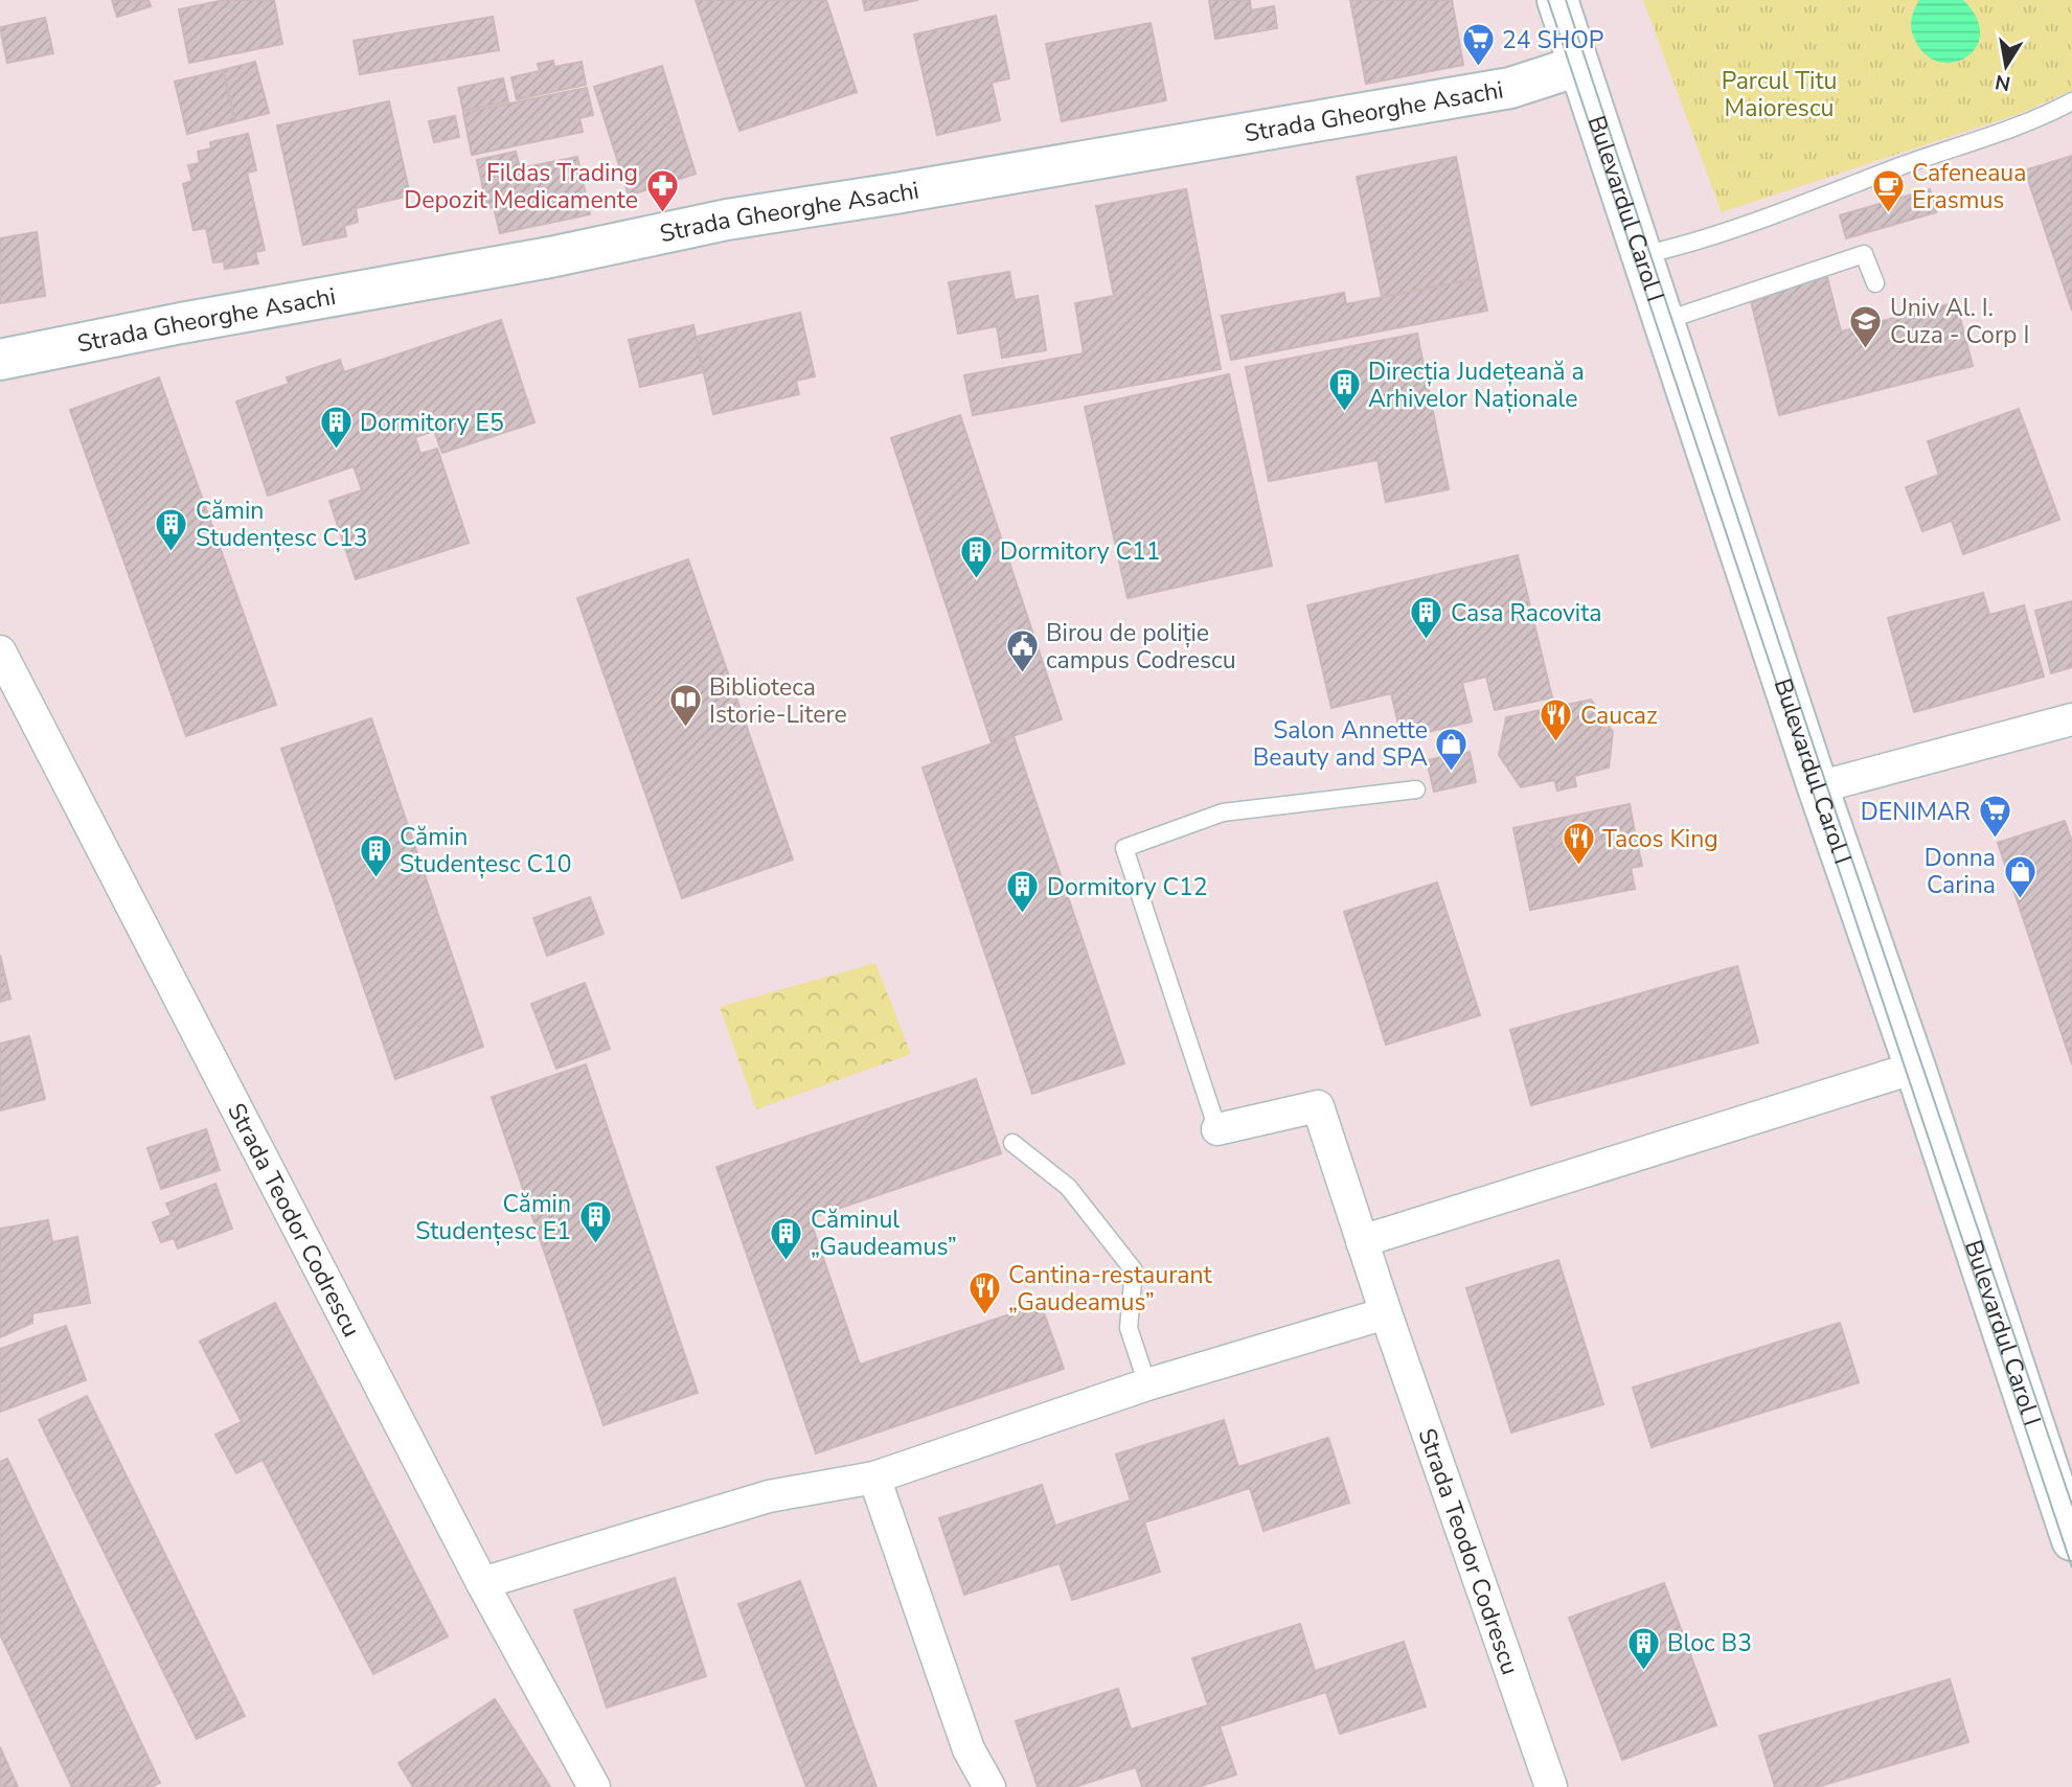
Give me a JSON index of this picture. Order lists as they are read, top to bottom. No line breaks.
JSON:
{"streets":{"main road":["Strada Gheorghe Asachi","Bulevardul Carol I"],"street":["Strada Teodor Codrescu"]},"crossings":[["Strada Gheorghe Asachi","Bulevardul Carol I"]],"parks":["Parcul Titu Maiorescu"],"places":{"supermarket":["24 SHOP","DENIMAR"],"pharmacy":["Fildas Trading Depozit Medicamente"],"cafe":["Cafeneaua Erasmus"],"school or university":["Univ Al. I. Cuza - Corp I"],"building":["Direcția Județeană a Arhivelor Naționale","Dormitory E5","Cămin Studențesc C13","Dormitory C11","Casa Racovita","Cămin Studențesc C10","Dormitory C12","Cămin Studențesc E1","Căminul „Gaudeamus”","Bloc B3"],"public building":["Birou de poliție campus Codrescu"],"library":["Biblioteca Istorie-Litere"],"restaurant":["Caucaz","Tacos King","Cantina-restaurant „Gaudeamus”"],"shop":["Salon Annette Beauty and SPA","Donna Carina"]},"north":"bottom"}
